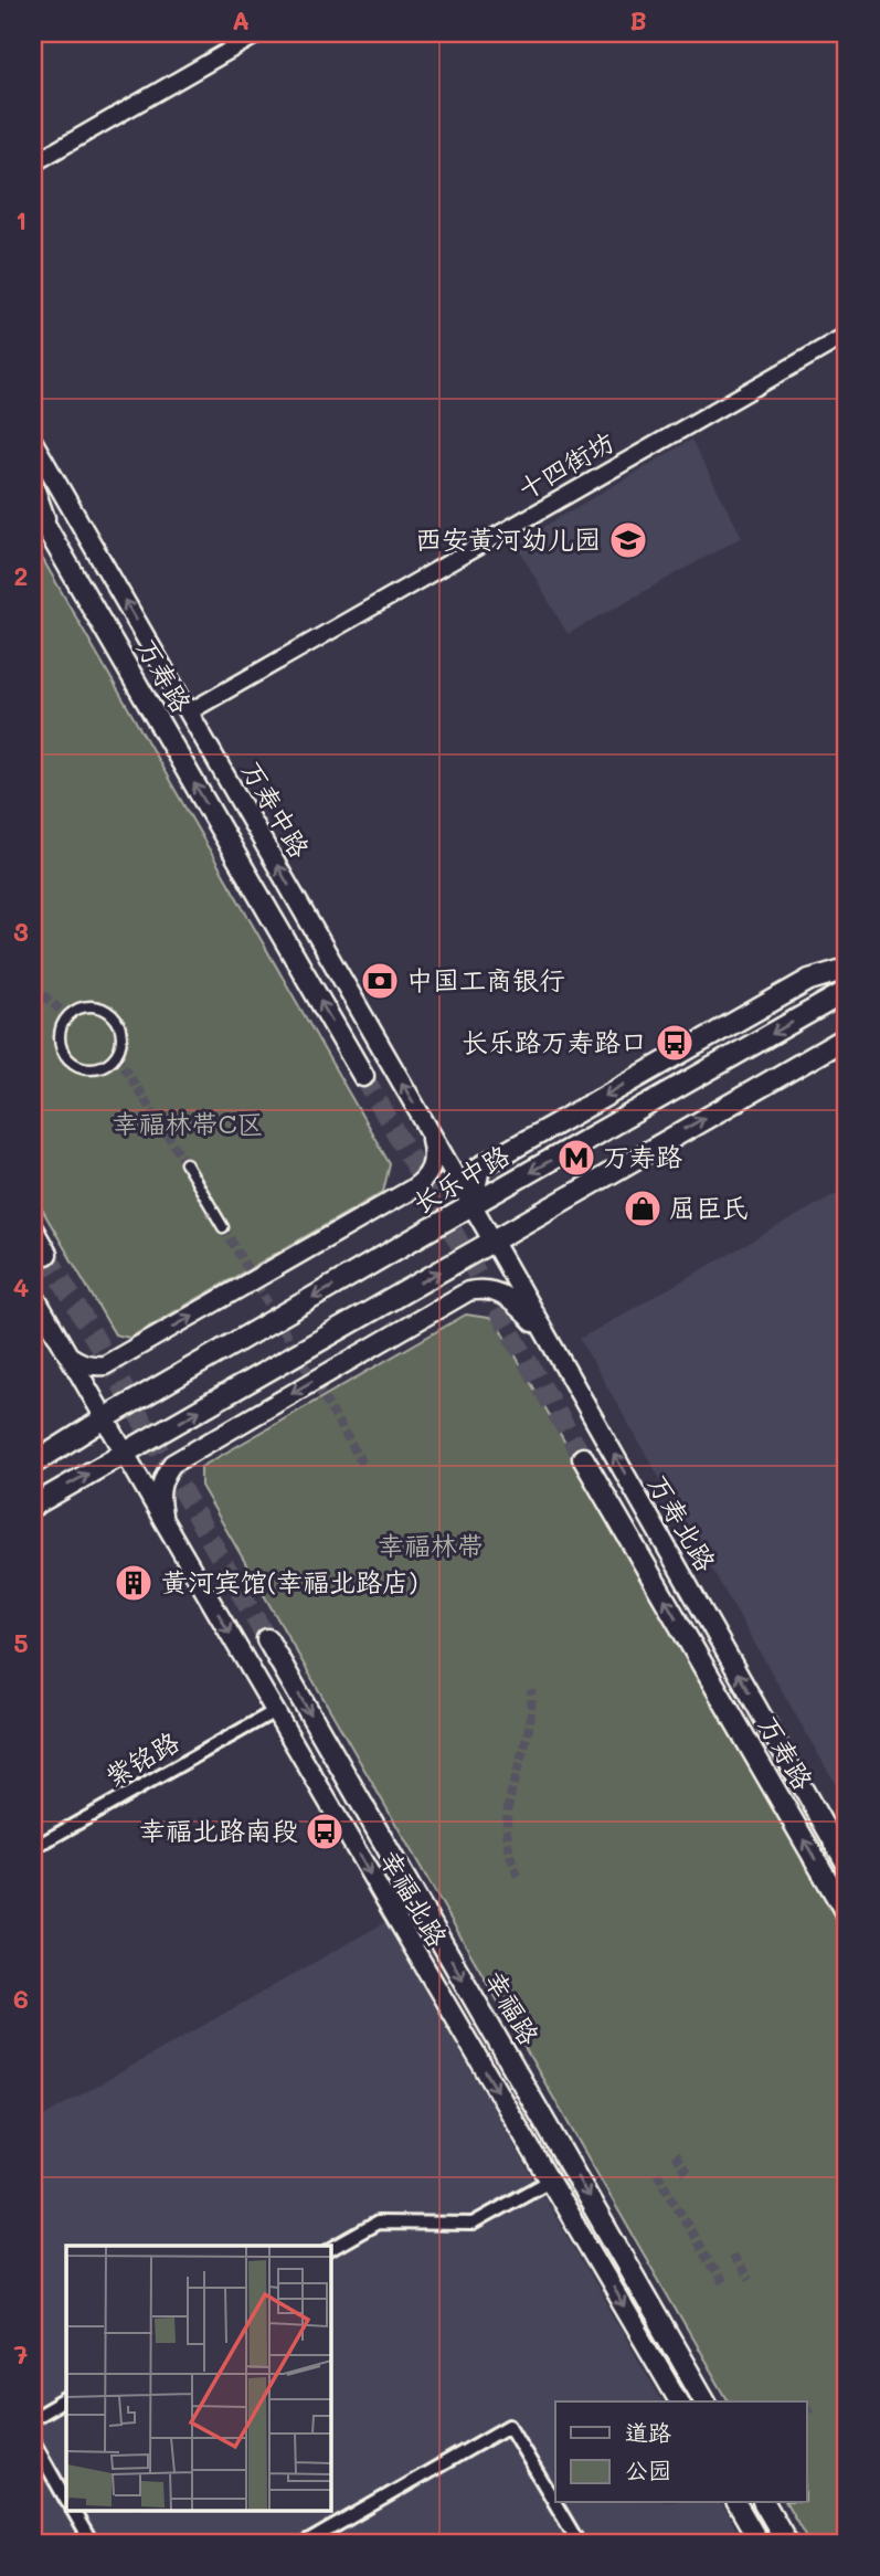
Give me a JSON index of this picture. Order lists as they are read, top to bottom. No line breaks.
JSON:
{"streets":{"main road":["万寿路","万寿中路","长乐中路","万寿北路","幸福北路","幸福路"],"street":["十四街坊","紫铭路"]},"crossings":[["十四街坊","万寿中路"],["万寿中路","长乐中路"],["万寿中路","万寿北路"],["长乐中路","万寿北路"],["长乐中路","幸福北路"],["紫铭路","幸福北路"]],"one_way":["万寿路","万寿中路","万寿北路","幸福北路","幸福路"],"parks":["幸福林带C区","幸福林带"],"places":{"school or university":["西安黄河幼儿园"],"bank":["中国工商银行"],"bus stop":["长乐路万寿路口","幸福北路南段"],"metro station":["万寿路"],"shop":["屈臣氏"],"building":["黄河宾馆(幸福北路店)"]},"legend":["道路","公园"],"grid":{"columns":["A","B"],"rows":["1","2","3","4","5","6","7"]}}
